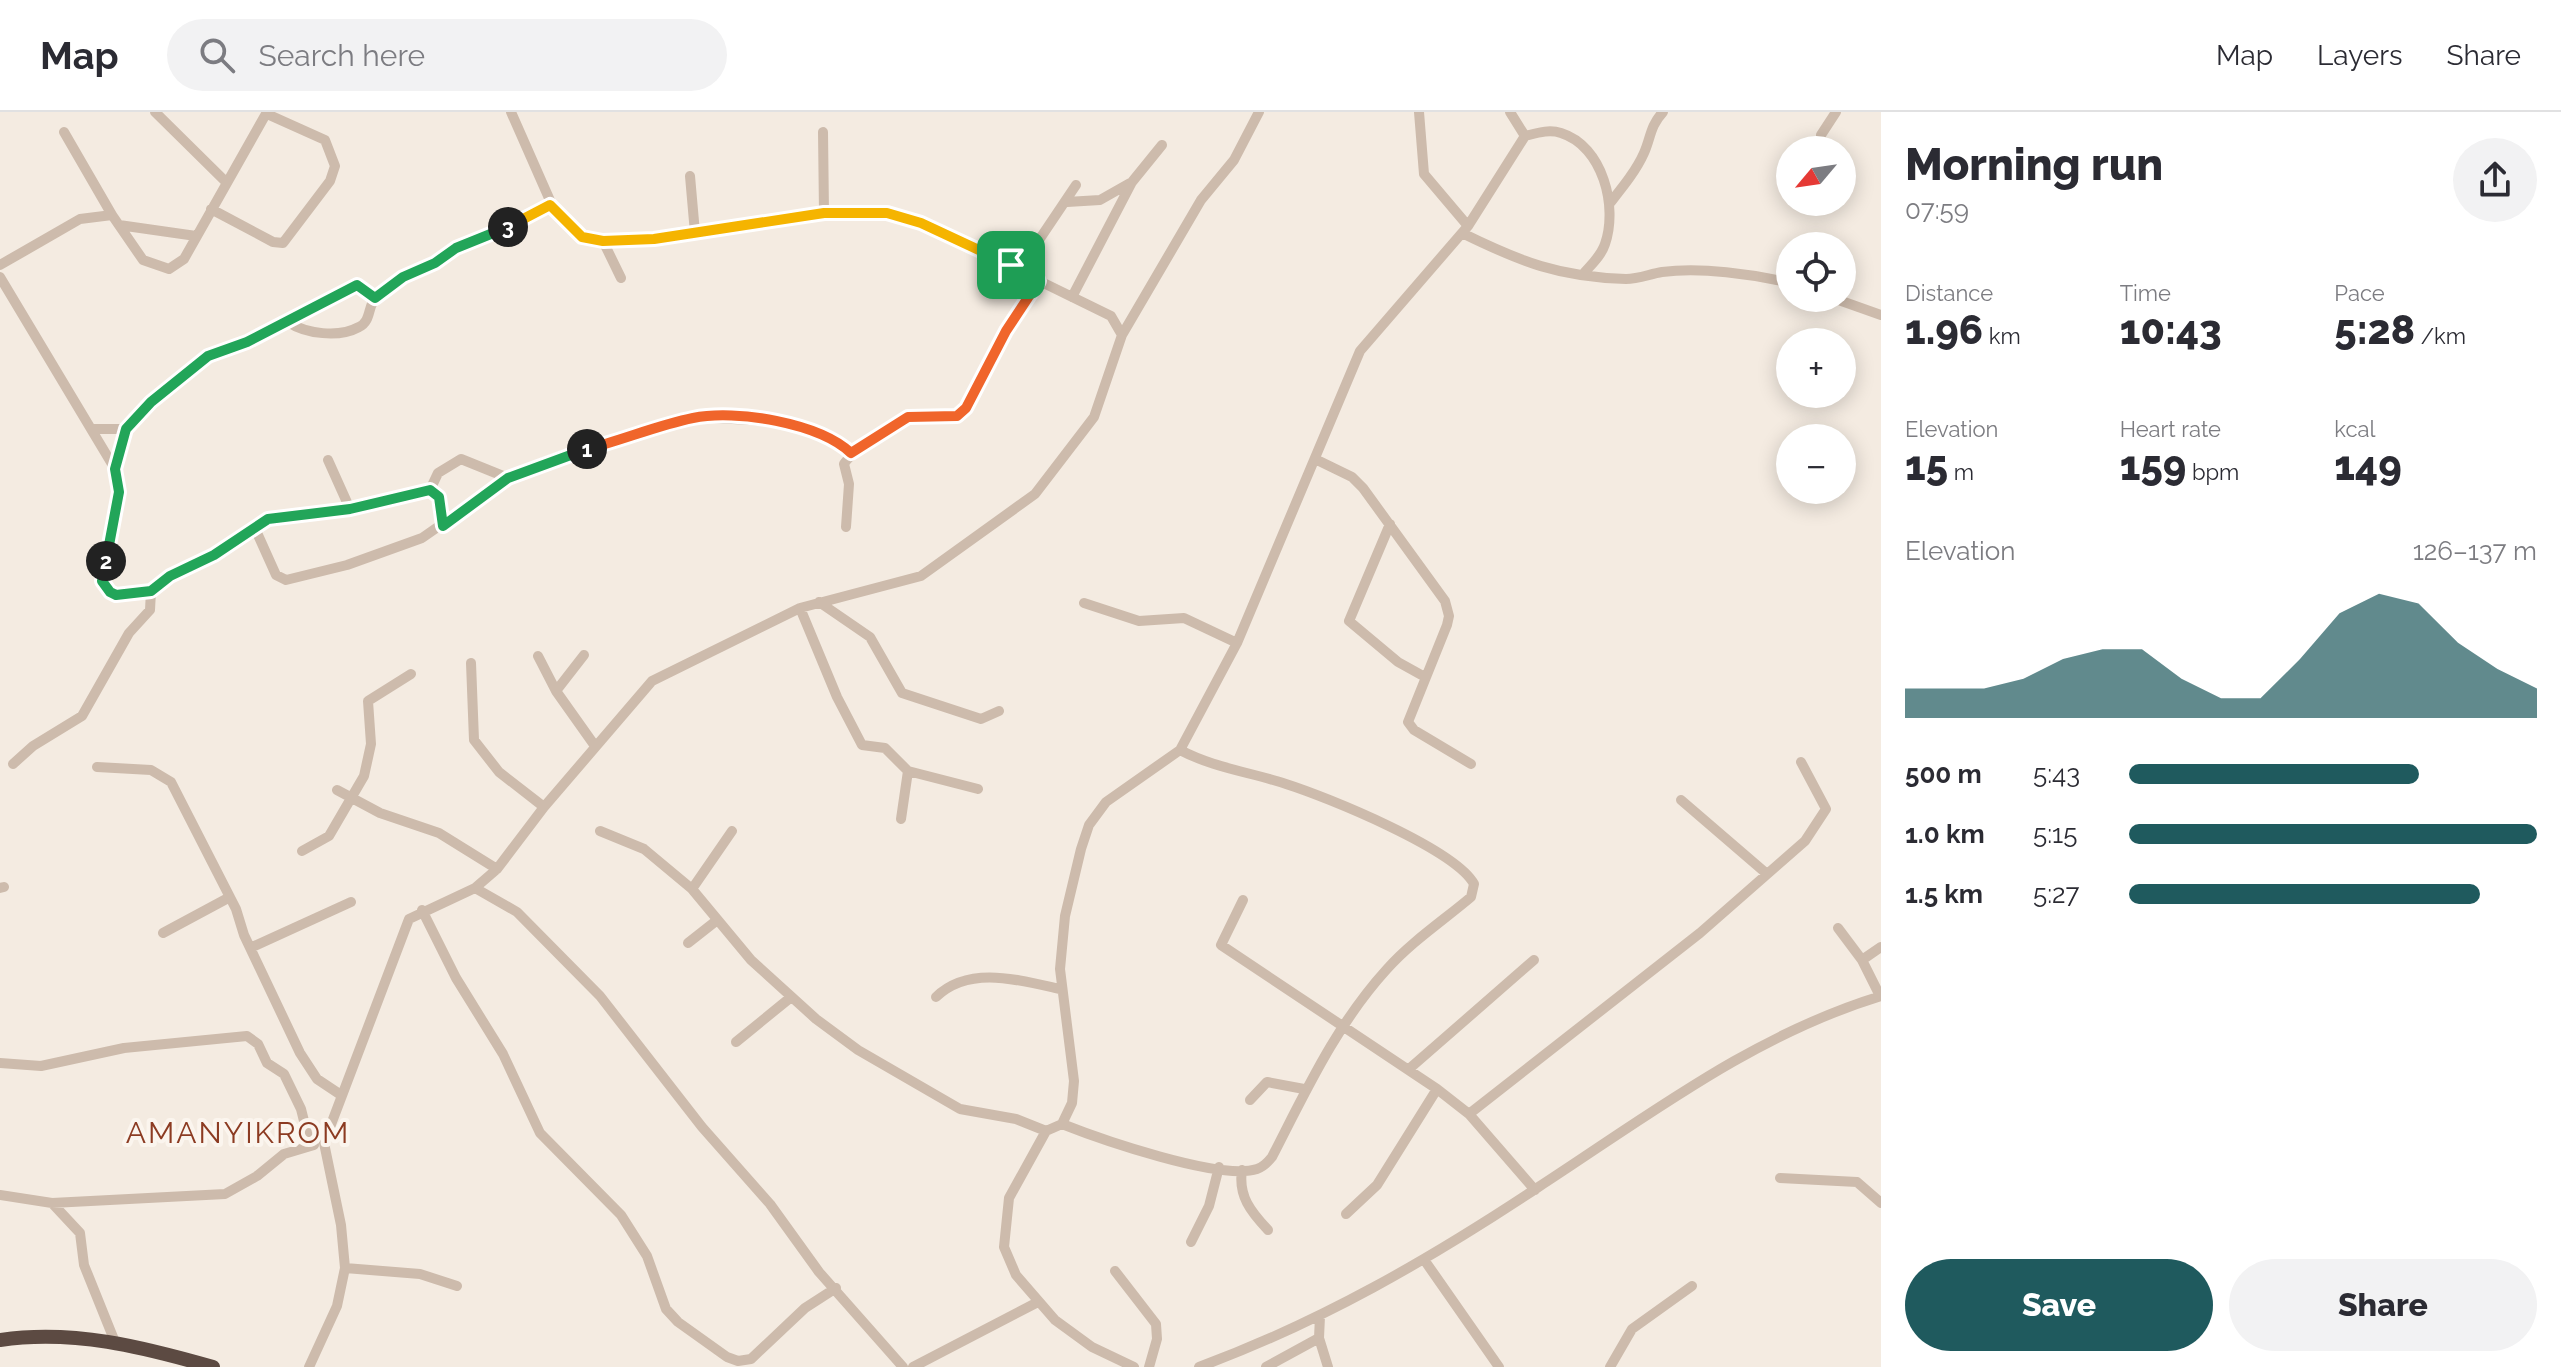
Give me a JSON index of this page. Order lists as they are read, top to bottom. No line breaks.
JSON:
{"districts":["AMANYIKROM"],"north":"bottom left","page":{"header":"Map","search":"Search here","nav":["Map","Layers","Share"],"heading":["Morning run","07:59"],"map_buttons":["+","−"],"pins":["3","1","2"],"stats":[["Distance","1.96 km"],["Time","10:43"],["Pace","5:28 /km"],["Elevation","15 m"],["Heart rate","159 bpm"],["kcal","149"]],"chart":["Elevation","126–137 m"],"list":[{"name":"500 m","note":"5:43"},{"name":"1.0 km","note":"5:15"},{"name":"1.5 km","note":"5:27"}],"buttons":["Save","Share"]}}
